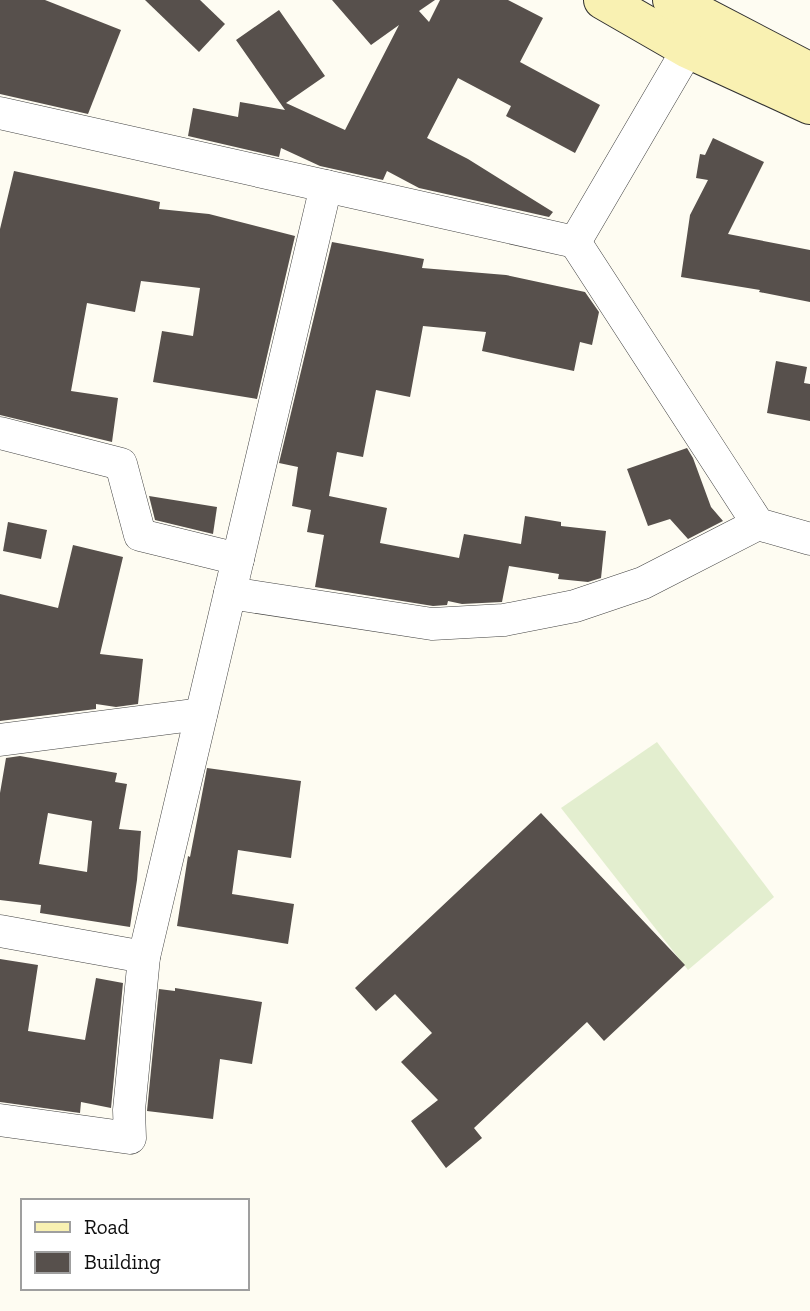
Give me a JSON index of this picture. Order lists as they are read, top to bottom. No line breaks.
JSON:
{"legend":["Road","Building"]}
